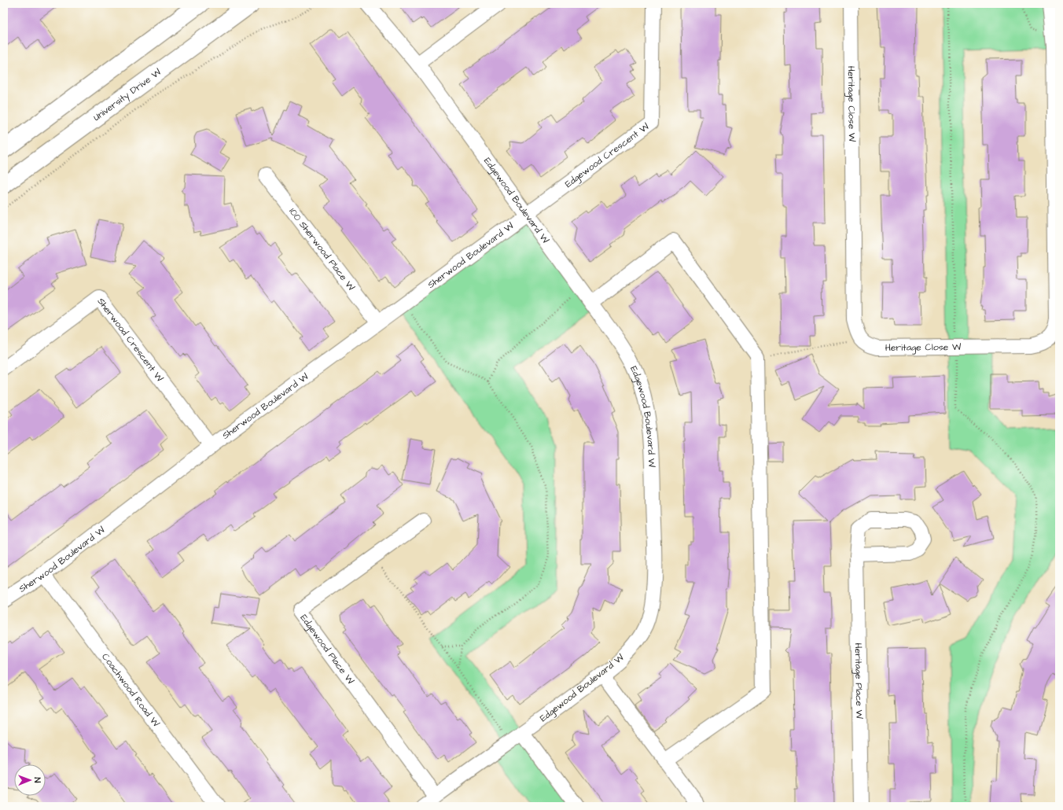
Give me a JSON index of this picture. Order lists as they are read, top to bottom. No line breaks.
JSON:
{"streets":{"main road":["University Drive W"],"street":["Heritage Close W","Edgewood Crescent W","Edgewood Boulevard W","100 Sherwood Place W","Sherwood Boulevard W","Sherwood Crescent W","Edgewood Place W","Heritage Place W","Coachwood Road W"]},"crossings":[["Edgewood Crescent W","Edgewood Boulevard W"],["Edgewood Crescent W","Sherwood Boulevard W"],["Edgewood Boulevard W","Sherwood Boulevard W"],["Edgewood Boulevard W","Edgewood Place W"],["100 Sherwood Place W","Sherwood Boulevard W"],["Sherwood Boulevard W","Sherwood Crescent W"],["Sherwood Boulevard W","Coachwood Road W"]],"north":"right"}
